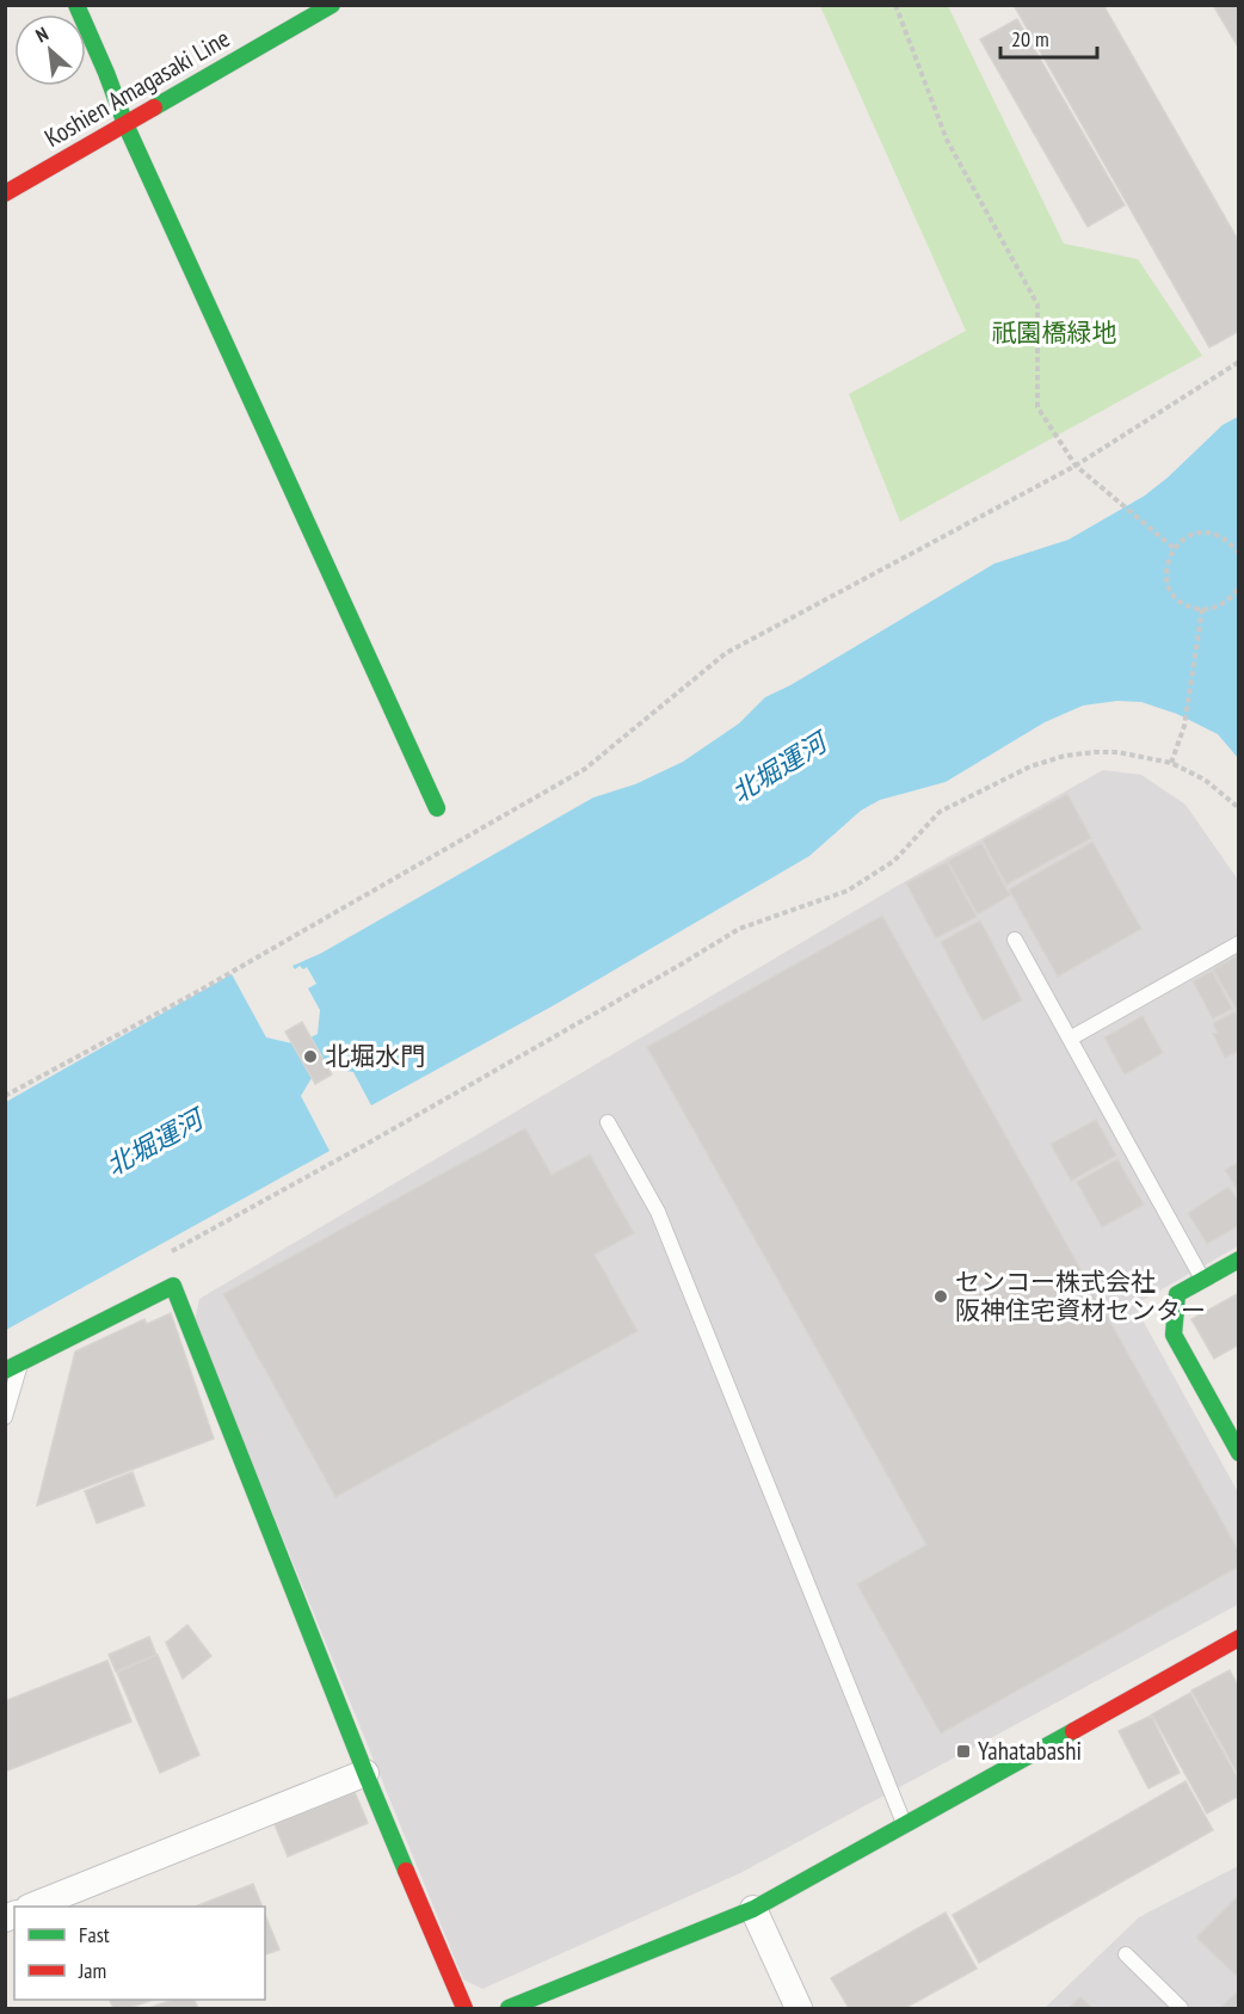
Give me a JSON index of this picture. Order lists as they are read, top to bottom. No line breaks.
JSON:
{"streets":{"street":["Koshien Amagasaki Line"]},"water":["北堀運河"],"parks":["祇園橋緑地"],"places":{"other":["北堀水門","センコー株式会社 阪神住宅資材センター"],"transit":["Yahatabashi"]},"legend":["Fast","Jam"],"scale_bar":"20 m","north":"top left"}
